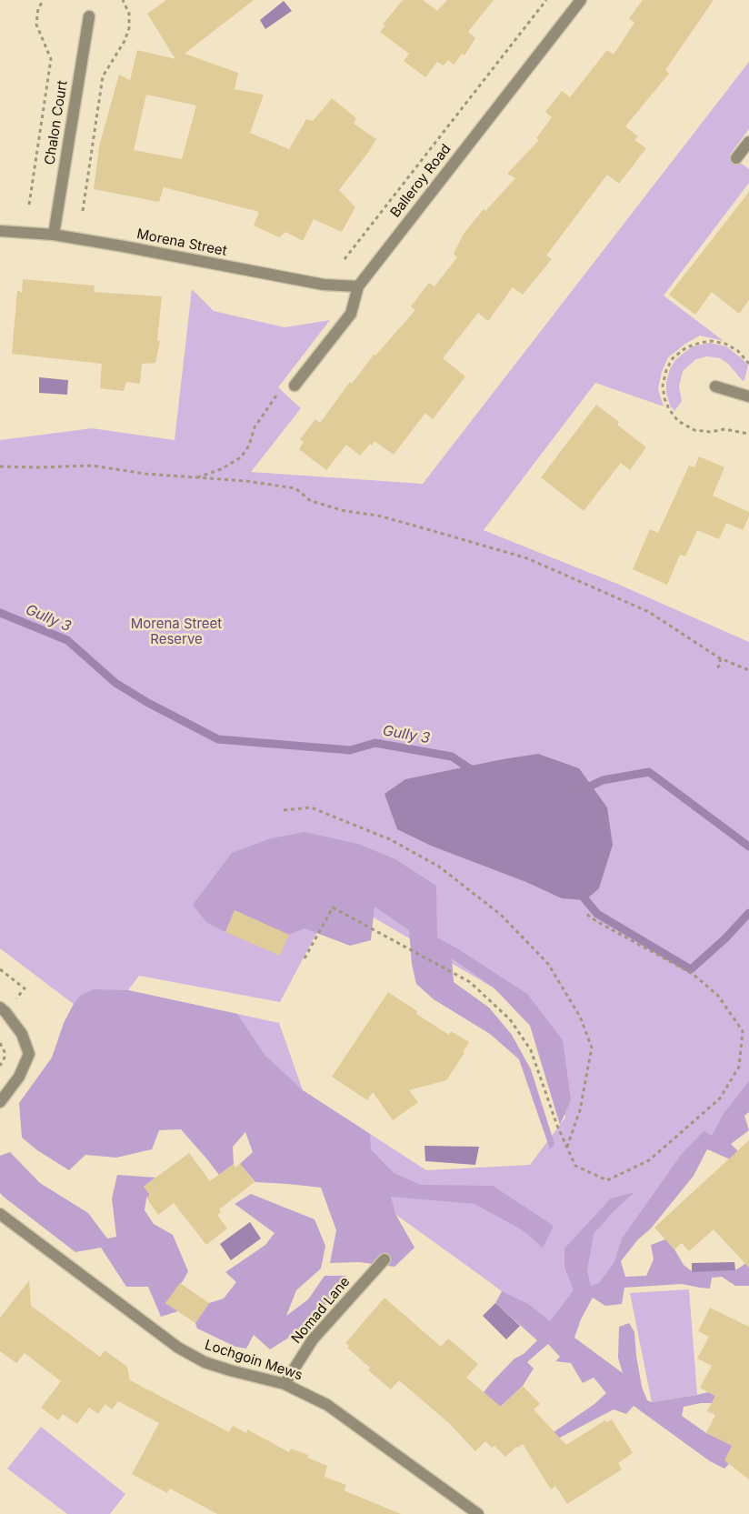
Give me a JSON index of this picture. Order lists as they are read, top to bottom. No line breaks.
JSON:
{"streets":{"street":["Chalon Court","Balleroy Road","Morena Street","Nomad Lane","Lochgoin Mews"]},"crossings":[["Chalon Court","Morena Street"],["Balleroy Road","Morena Street"],["Nomad Lane","Lochgoin Mews"]],"water":["Gully 3"],"parks":["Morena Street Reserve"]}
